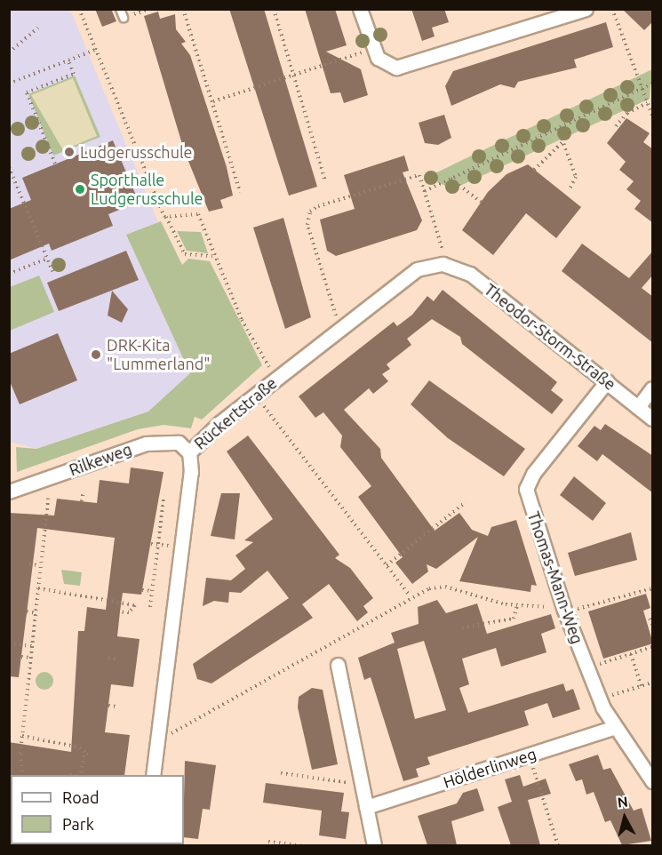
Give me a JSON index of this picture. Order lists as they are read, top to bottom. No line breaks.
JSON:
{"streets":{"street":["Theodor-Storm-Straße","Rückertstraße","Rilkeweg","Thomas-Mann-Weg","Hölderlinweg"]},"crossings":[["Theodor-Storm-Straße","Rückertstraße"],["Theodor-Storm-Straße","Thomas-Mann-Weg"],["Rückertstraße","Rilkeweg"],["Thomas-Mann-Weg","Hölderlinweg"]],"places":["Ludgerusschule","Sporthalle Ludgerusschule","DRK-Kita \"Lummerland\""],"legend":["Road","Park"],"north":"top"}
